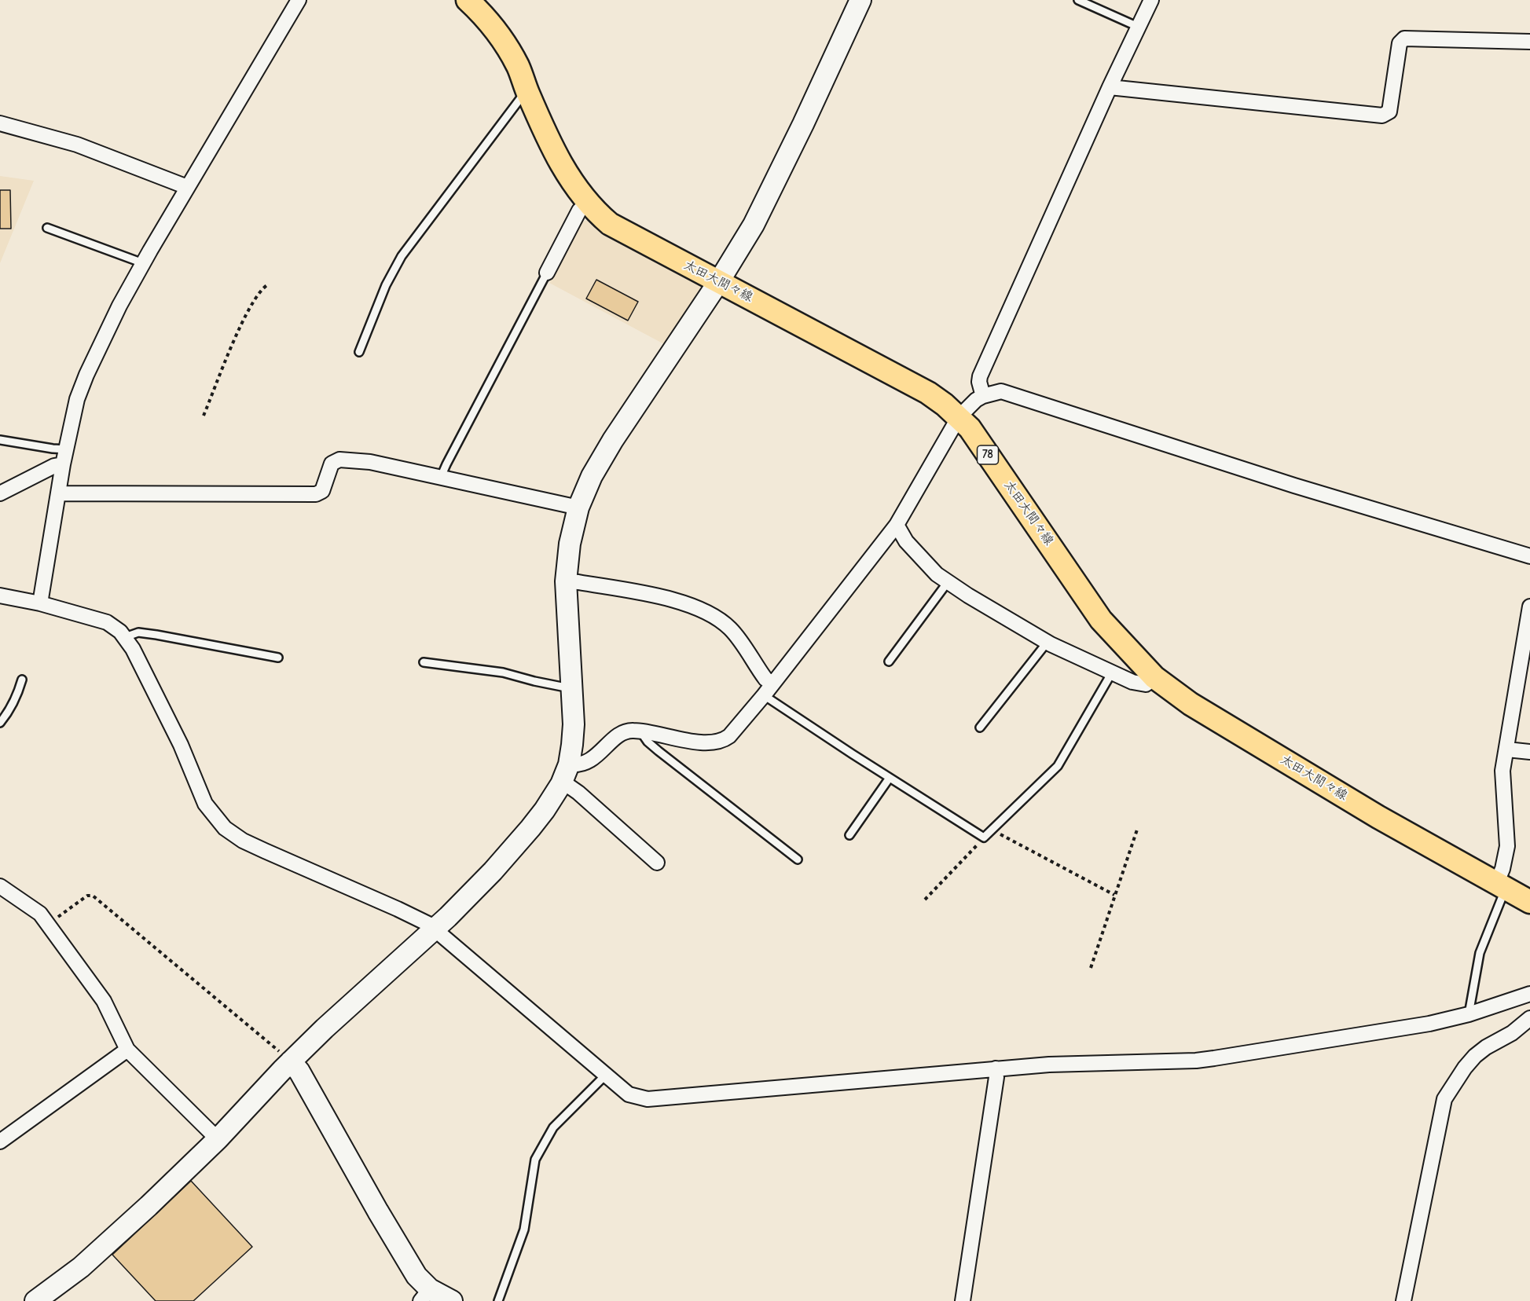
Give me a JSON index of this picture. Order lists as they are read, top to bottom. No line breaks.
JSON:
{"streets":{"main road":["太田大間々線","78"]}}
